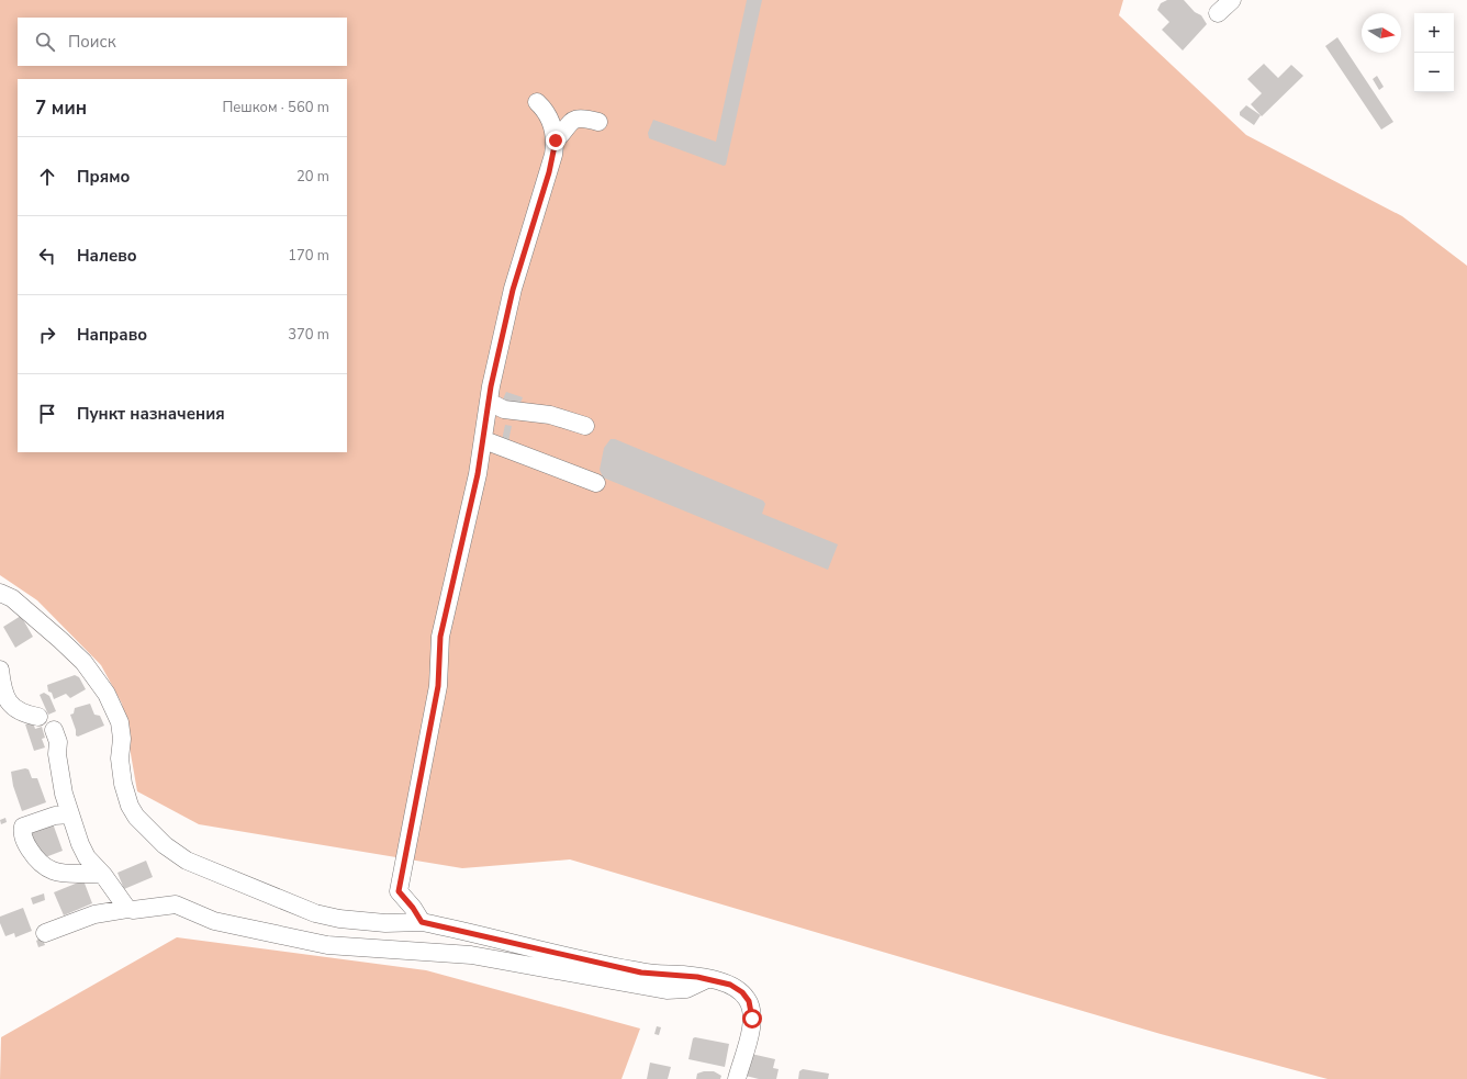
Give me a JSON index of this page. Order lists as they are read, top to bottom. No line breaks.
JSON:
{"north":"right","page":{"map_buttons":["+","−"],"search":"Поиск","heading":["7 мин","Пешком · 560 m"],"list":[["Прямо","20 m"],["Налево","170 m"],["Направо","370 m"],"Пункт назначения"]}}
